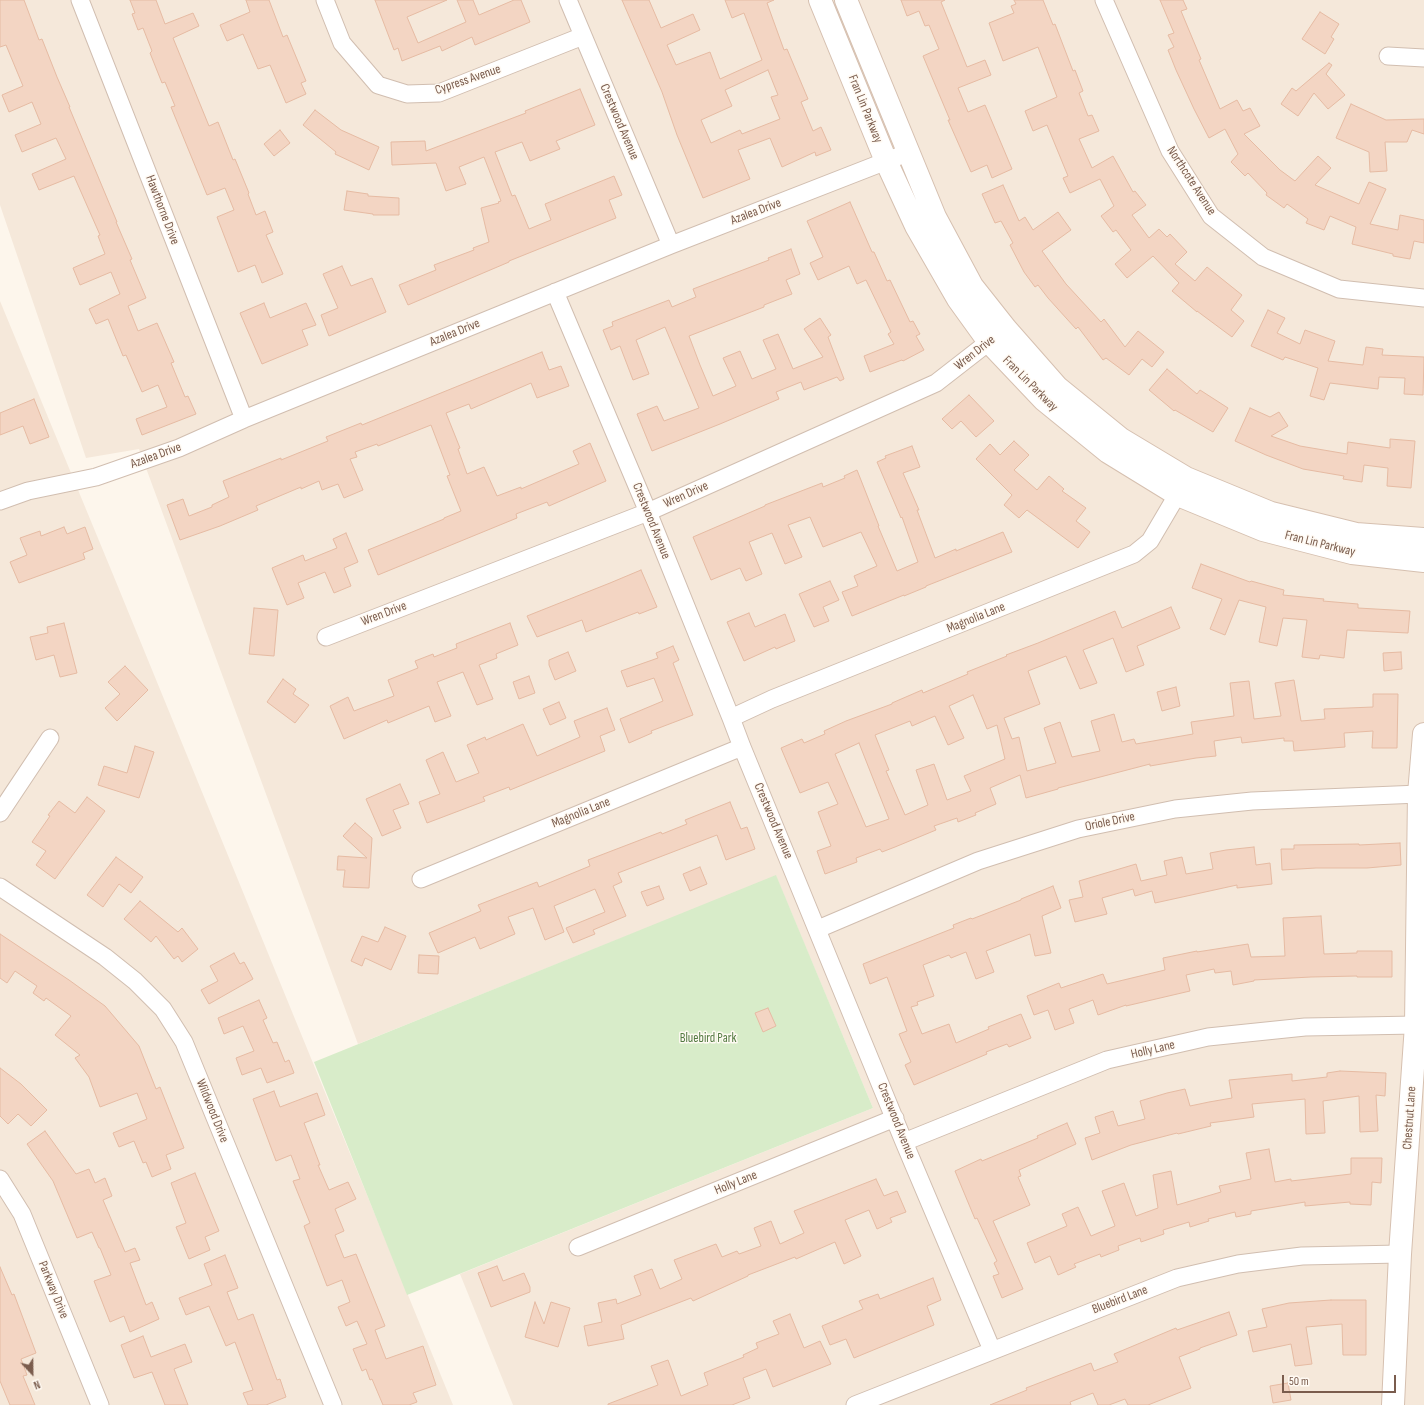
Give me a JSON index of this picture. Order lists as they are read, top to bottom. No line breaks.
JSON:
{"streets":{"street":["Cypress Avenue","Fran Lin Parkway","Crestwood Avenue","Northcote Avenue","Hawthorne Drive","Azalea Drive","Wren Drive","Magnolia Lane","Oriole Drive","Holly Lane","Wildwood Drive","Chestnut Lane","Parkway Drive","Bluebird Lane"]},"crossings":[["Cypress Avenue","Crestwood Avenue"],["Fran Lin Parkway","Azalea Drive"],["Fran Lin Parkway","Wren Drive"],["Fran Lin Parkway","Magnolia Lane"],["Crestwood Avenue","Azalea Drive"],["Crestwood Avenue","Wren Drive"],["Crestwood Avenue","Magnolia Lane"],["Crestwood Avenue","Oriole Drive"],["Crestwood Avenue","Holly Lane"],["Crestwood Avenue","Bluebird Lane"],["Hawthorne Drive","Azalea Drive"],["Oriole Drive","Chestnut Lane"],["Holly Lane","Chestnut Lane"],["Chestnut Lane","Bluebird Lane"]],"parks":["Bluebird Park"],"scale_bar":"50 m","north":"bottom"}
